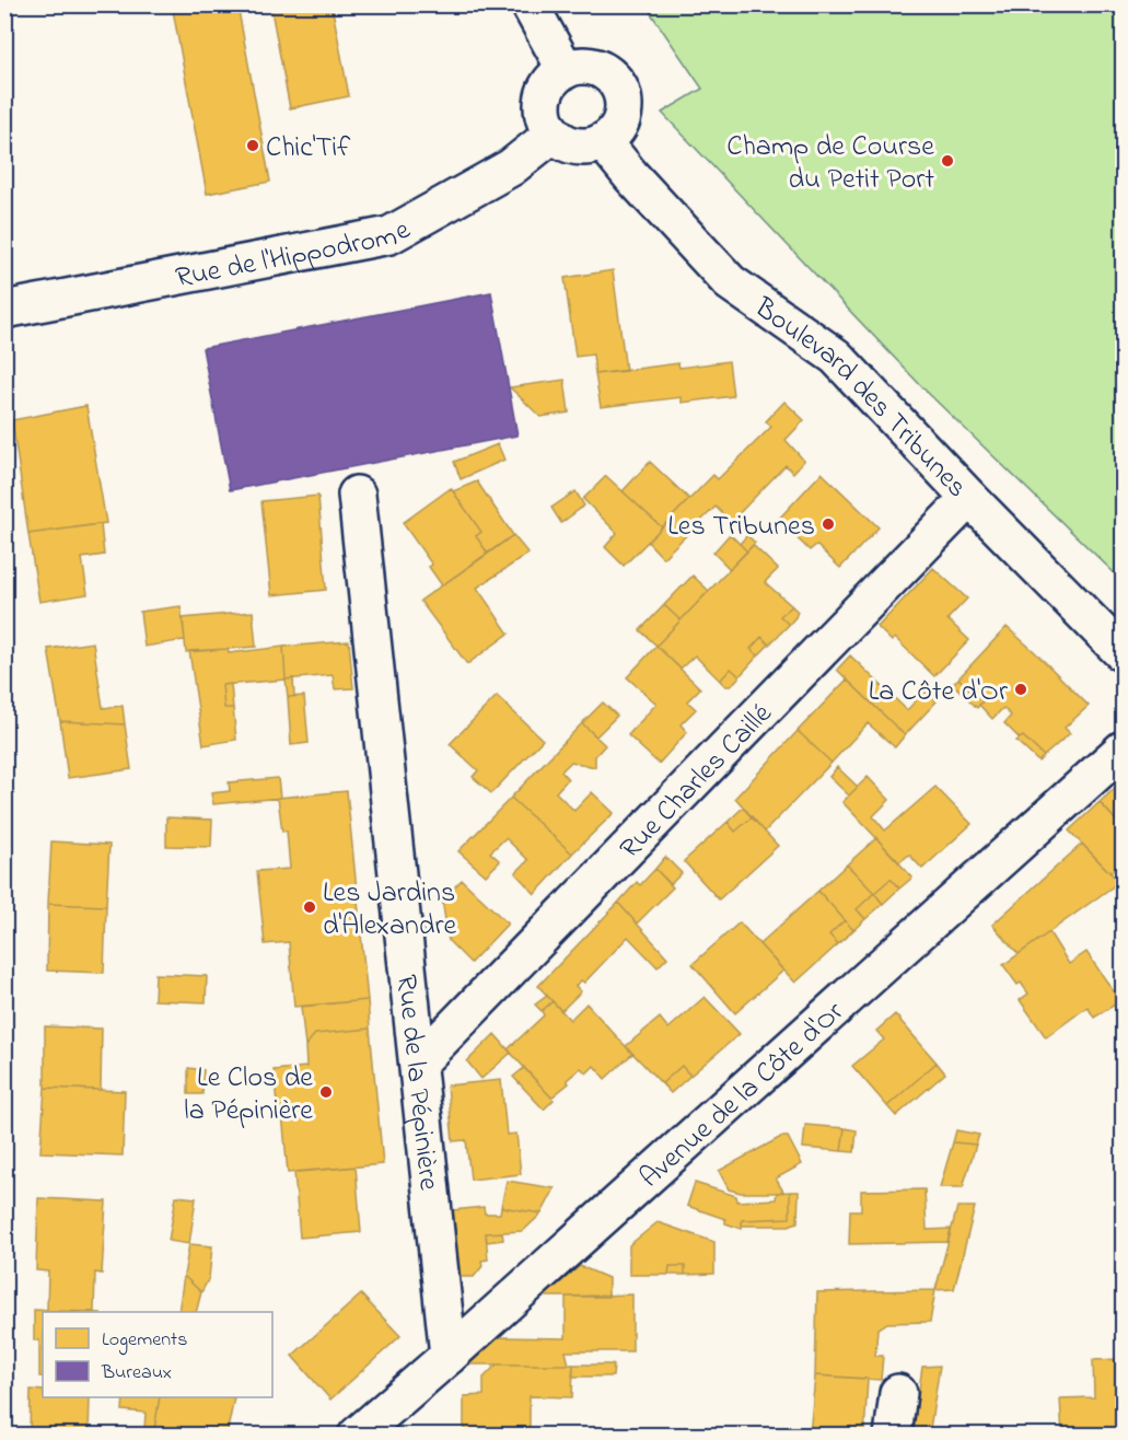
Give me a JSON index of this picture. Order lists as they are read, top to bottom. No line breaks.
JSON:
{"streets":{"street":["Rue de l'Hippodrome","Boulevard des Tribunes","Rue Charles Caillé","Rue de la Pépinière","Avenue de la Côte d'Or"]},"crossings":[["Rue de l'Hippodrome","Boulevard des Tribunes"],["Boulevard des Tribunes","Rue Charles Caillé"],["Rue Charles Caillé","Rue de la Pépinière"],["Rue de la Pépinière","Avenue de la Côte d'Or"]],"places":["Chic'Tif","Champ de Course du Petit Port","Les Tribunes","La Côte d'Or","Les Jardins d'Alexandre","Le Clos de la Pépinière"],"legend":["Logements","Bureaux"]}
